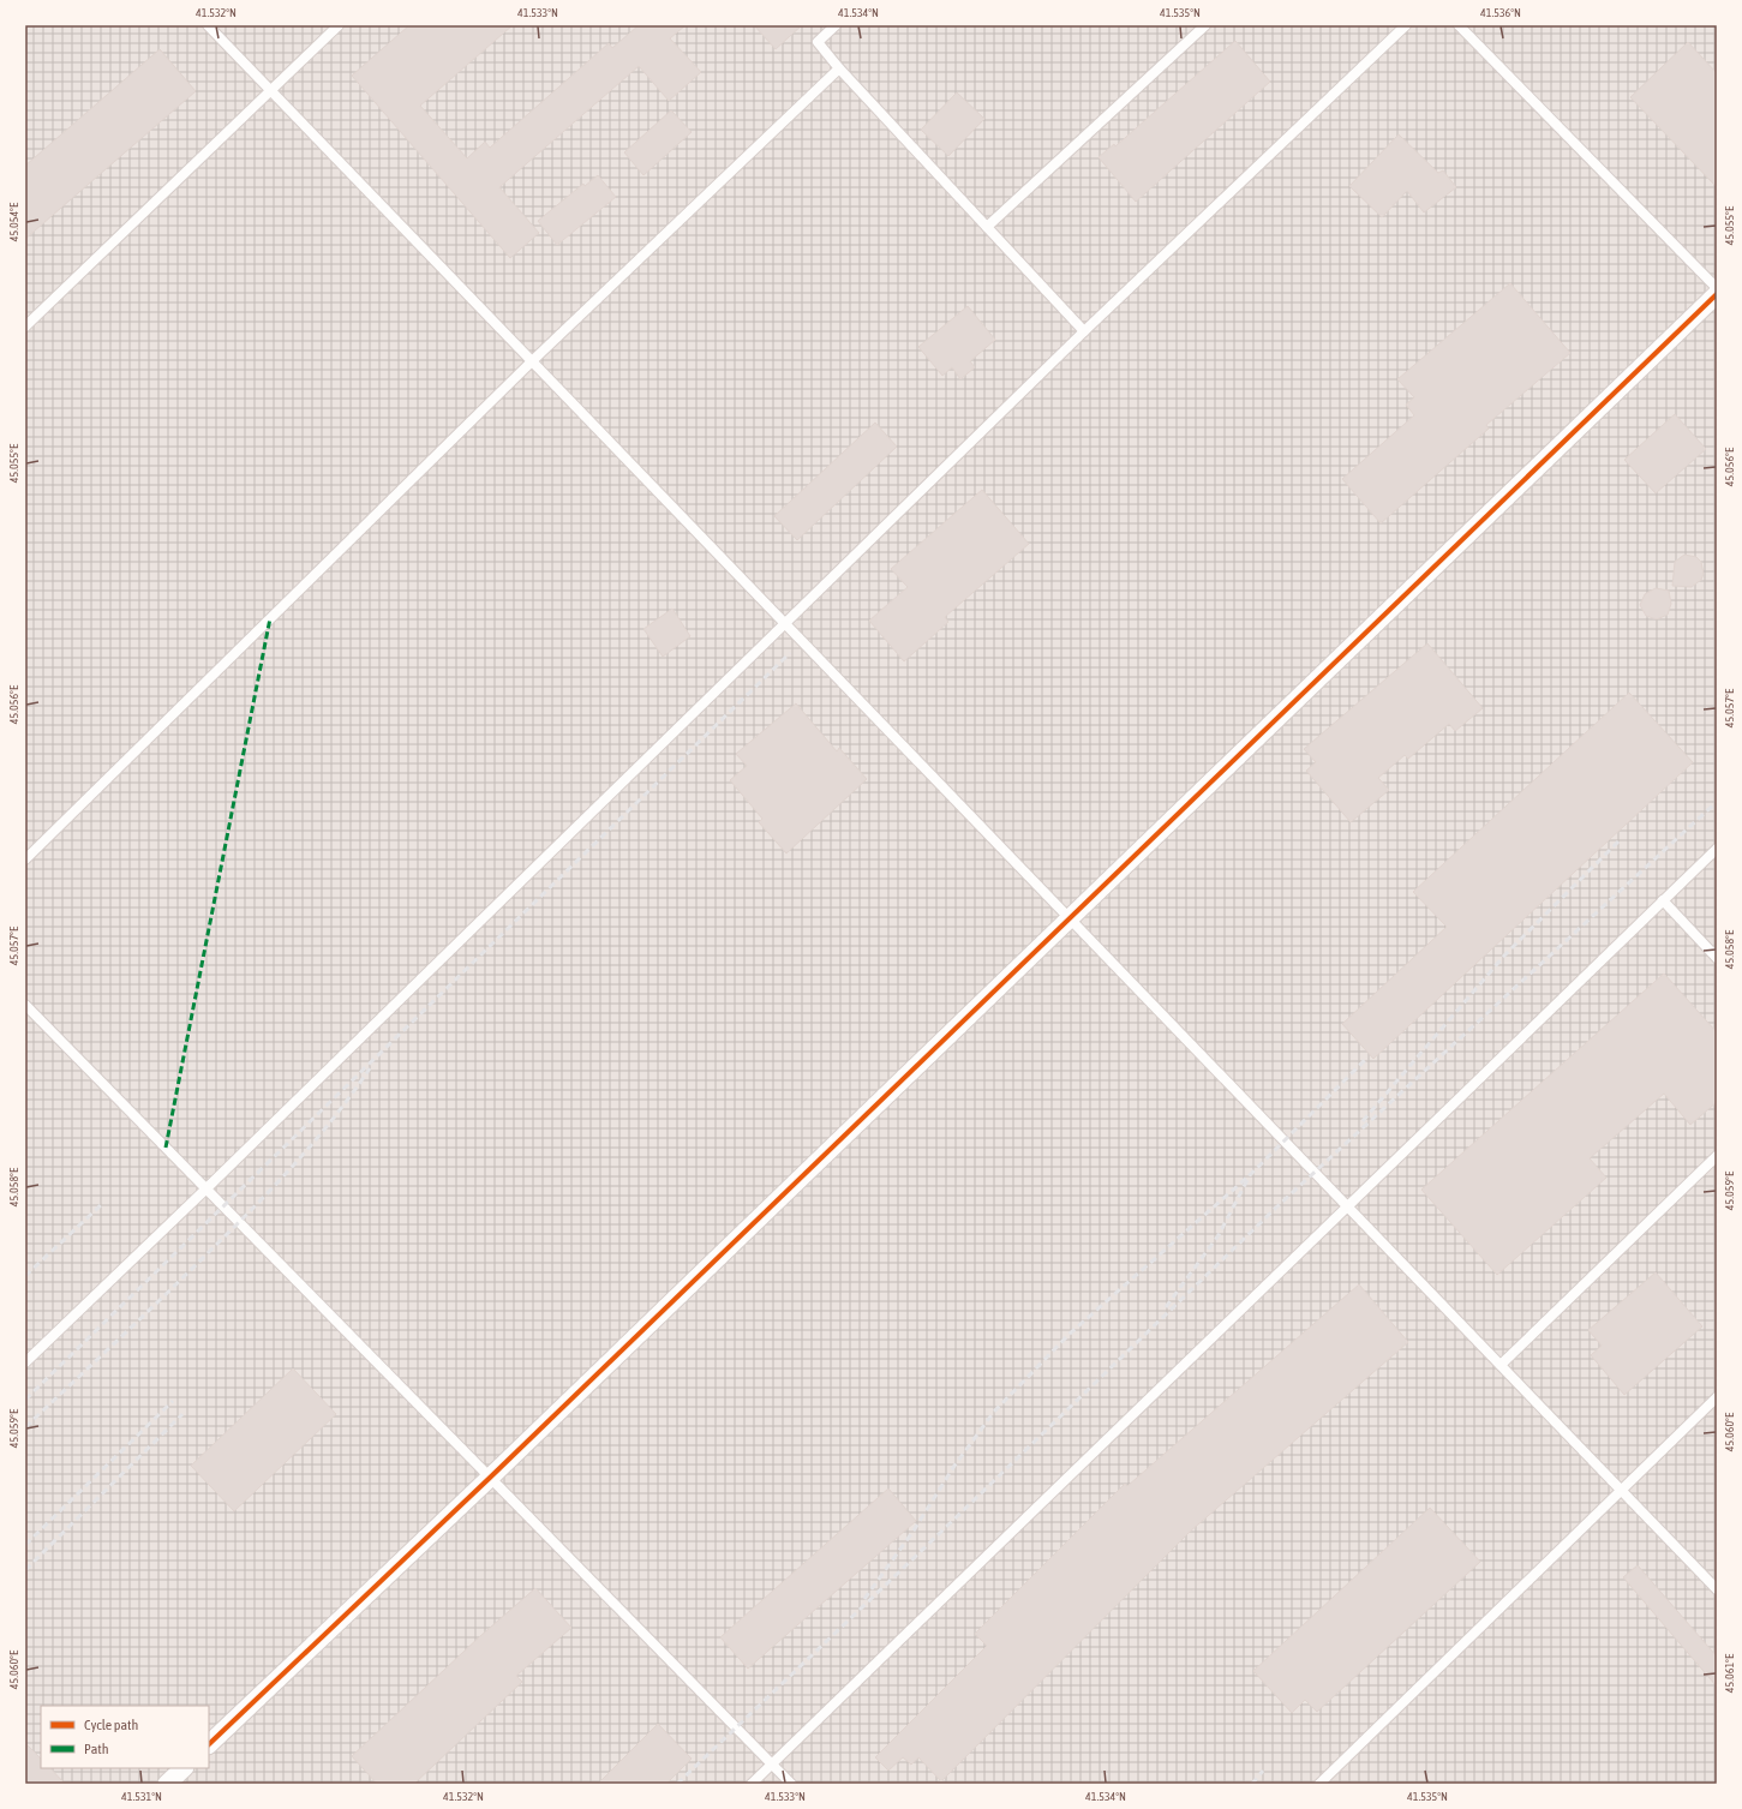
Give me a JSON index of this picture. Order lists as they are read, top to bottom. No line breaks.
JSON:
{"legend":["Cycle path","Path"],"coordinates":["41.532°N","41.533°N","41.534°N","41.535°N","41.536°N","45.054°E","45.055°E","45.056°E","45.057°E","45.058°E","45.059°E","45.060°E","45.061°E","41.531°N"]}
